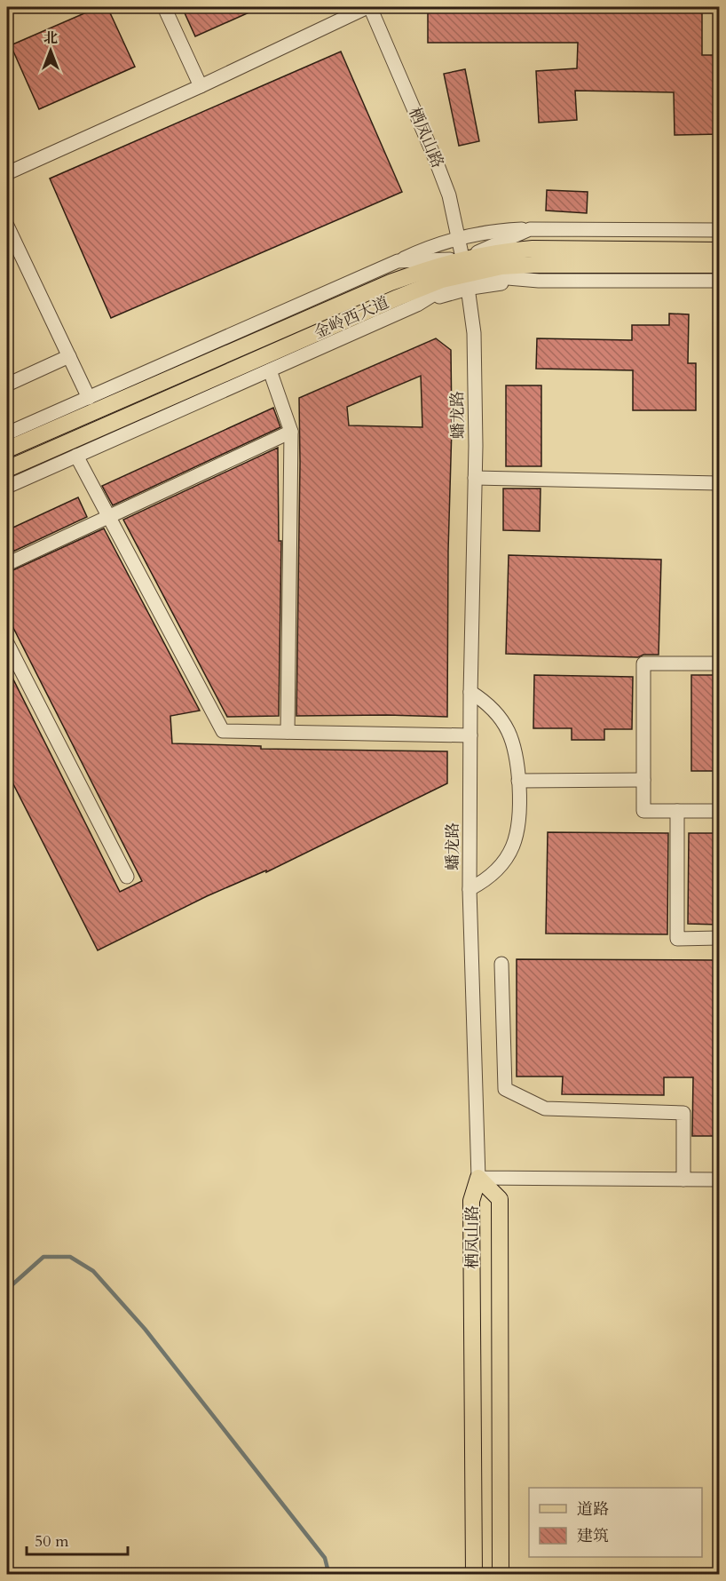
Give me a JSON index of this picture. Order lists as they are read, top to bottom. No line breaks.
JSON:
{"streets":{"main road":["栖凤山路","金岭西大道"],"street":["蟠龙路"]},"crossings":[["栖凤山路","金岭西大道"],["栖凤山路","蟠龙路"],["金岭西大道","蟠龙路"]],"legend":["道路","建筑"],"scale_bar":"50 m","north":"top"}
